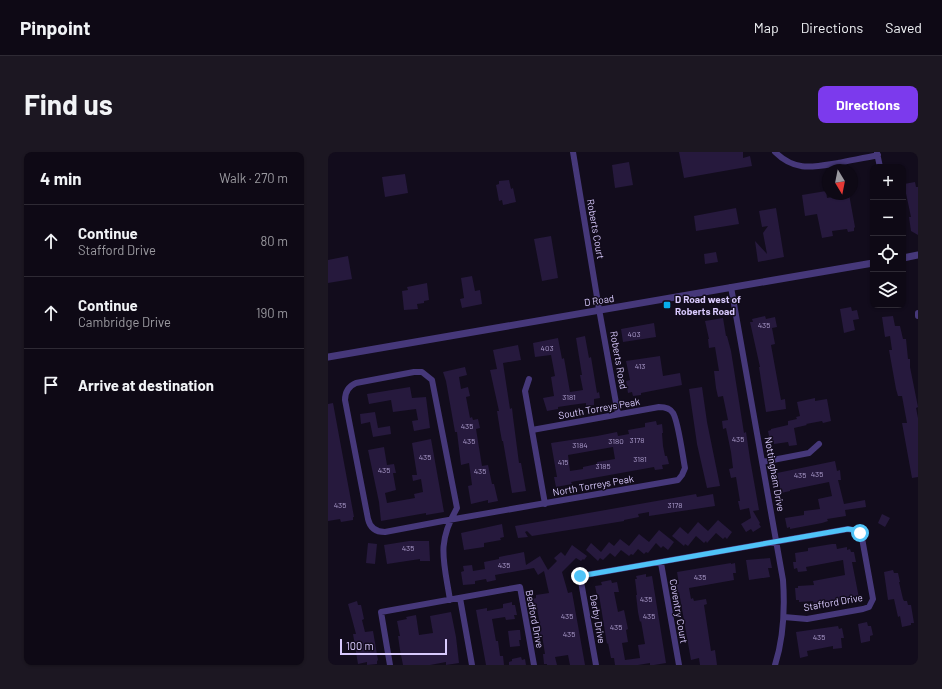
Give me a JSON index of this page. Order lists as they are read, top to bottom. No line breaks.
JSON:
{"streets":{"street":["Roberts Court","D Road","Roberts Road","South Torreys Peak","Nottingham Drive","North Torreys Peak","Stafford Drive","Coventry Court","Bedford Drive","Derby Drive"]},"crossings":[["Roberts Court","D Road"],["Roberts Court","Roberts Road"],["D Road","Roberts Road"],["D Road","Nottingham Drive"],["Roberts Road","South Torreys Peak"],["South Torreys Peak","North Torreys Peak"],["Nottingham Drive","Stafford Drive"],["Coventry Court","Derby Drive"]],"places":{"transit":["D Road west of Roberts Road"]},"house_numbers":["435","403","403","413","3181","435","435","3178","435","3180","3184","435","3181","415","3185","435","435","435","435","435","3178","435","435","435","435","435","435","435","435","435"],"scale_bar":"100 m","north":"bottom","page":{"header":"Pinpoint","nav":["Map","Directions","Saved"],"buttons":"Directions","title":"Find us","heading":["4 min","Walk · 270 m"],"map_buttons":["+","−"],"list":[["Continue","Stafford Drive","80 m"],["Continue","Cambridge Drive","190 m"],"Arrive at destination"],"scale":"100 m"}}
